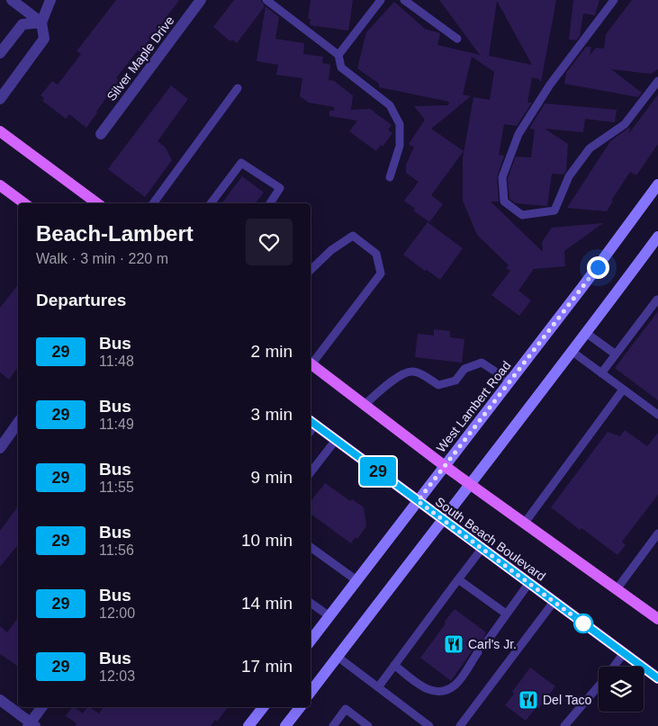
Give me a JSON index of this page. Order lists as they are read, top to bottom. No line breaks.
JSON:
{"streets":{"main road":["West Lambert Road","South Beach Boulevard"],"street":["Silver Maple Drive"]},"crossings":[["West Lambert Road","South Beach Boulevard"]],"places":{"restaurant":["Carl's Jr.","Del Taco"]},"lines":["bus line 29"],"page":{"on_map":"29","heading":[["Beach-Lambert","Walk · 3 min · 220 m"],"Departures"],"list":[{"mark":"29","name":"Bus","note":"11:48","value":"2 min"},{"mark":"29","name":"Bus","note":"11:49","value":"3 min"},{"mark":"29","name":"Bus","note":"11:55","value":"9 min"},{"mark":"29","name":"Bus","note":"11:56","value":"10 min"},{"mark":"29","name":"Bus","note":"12:00","value":"14 min"},{"mark":"29","name":"Bus","note":"12:03","value":"17 min"}]}}
